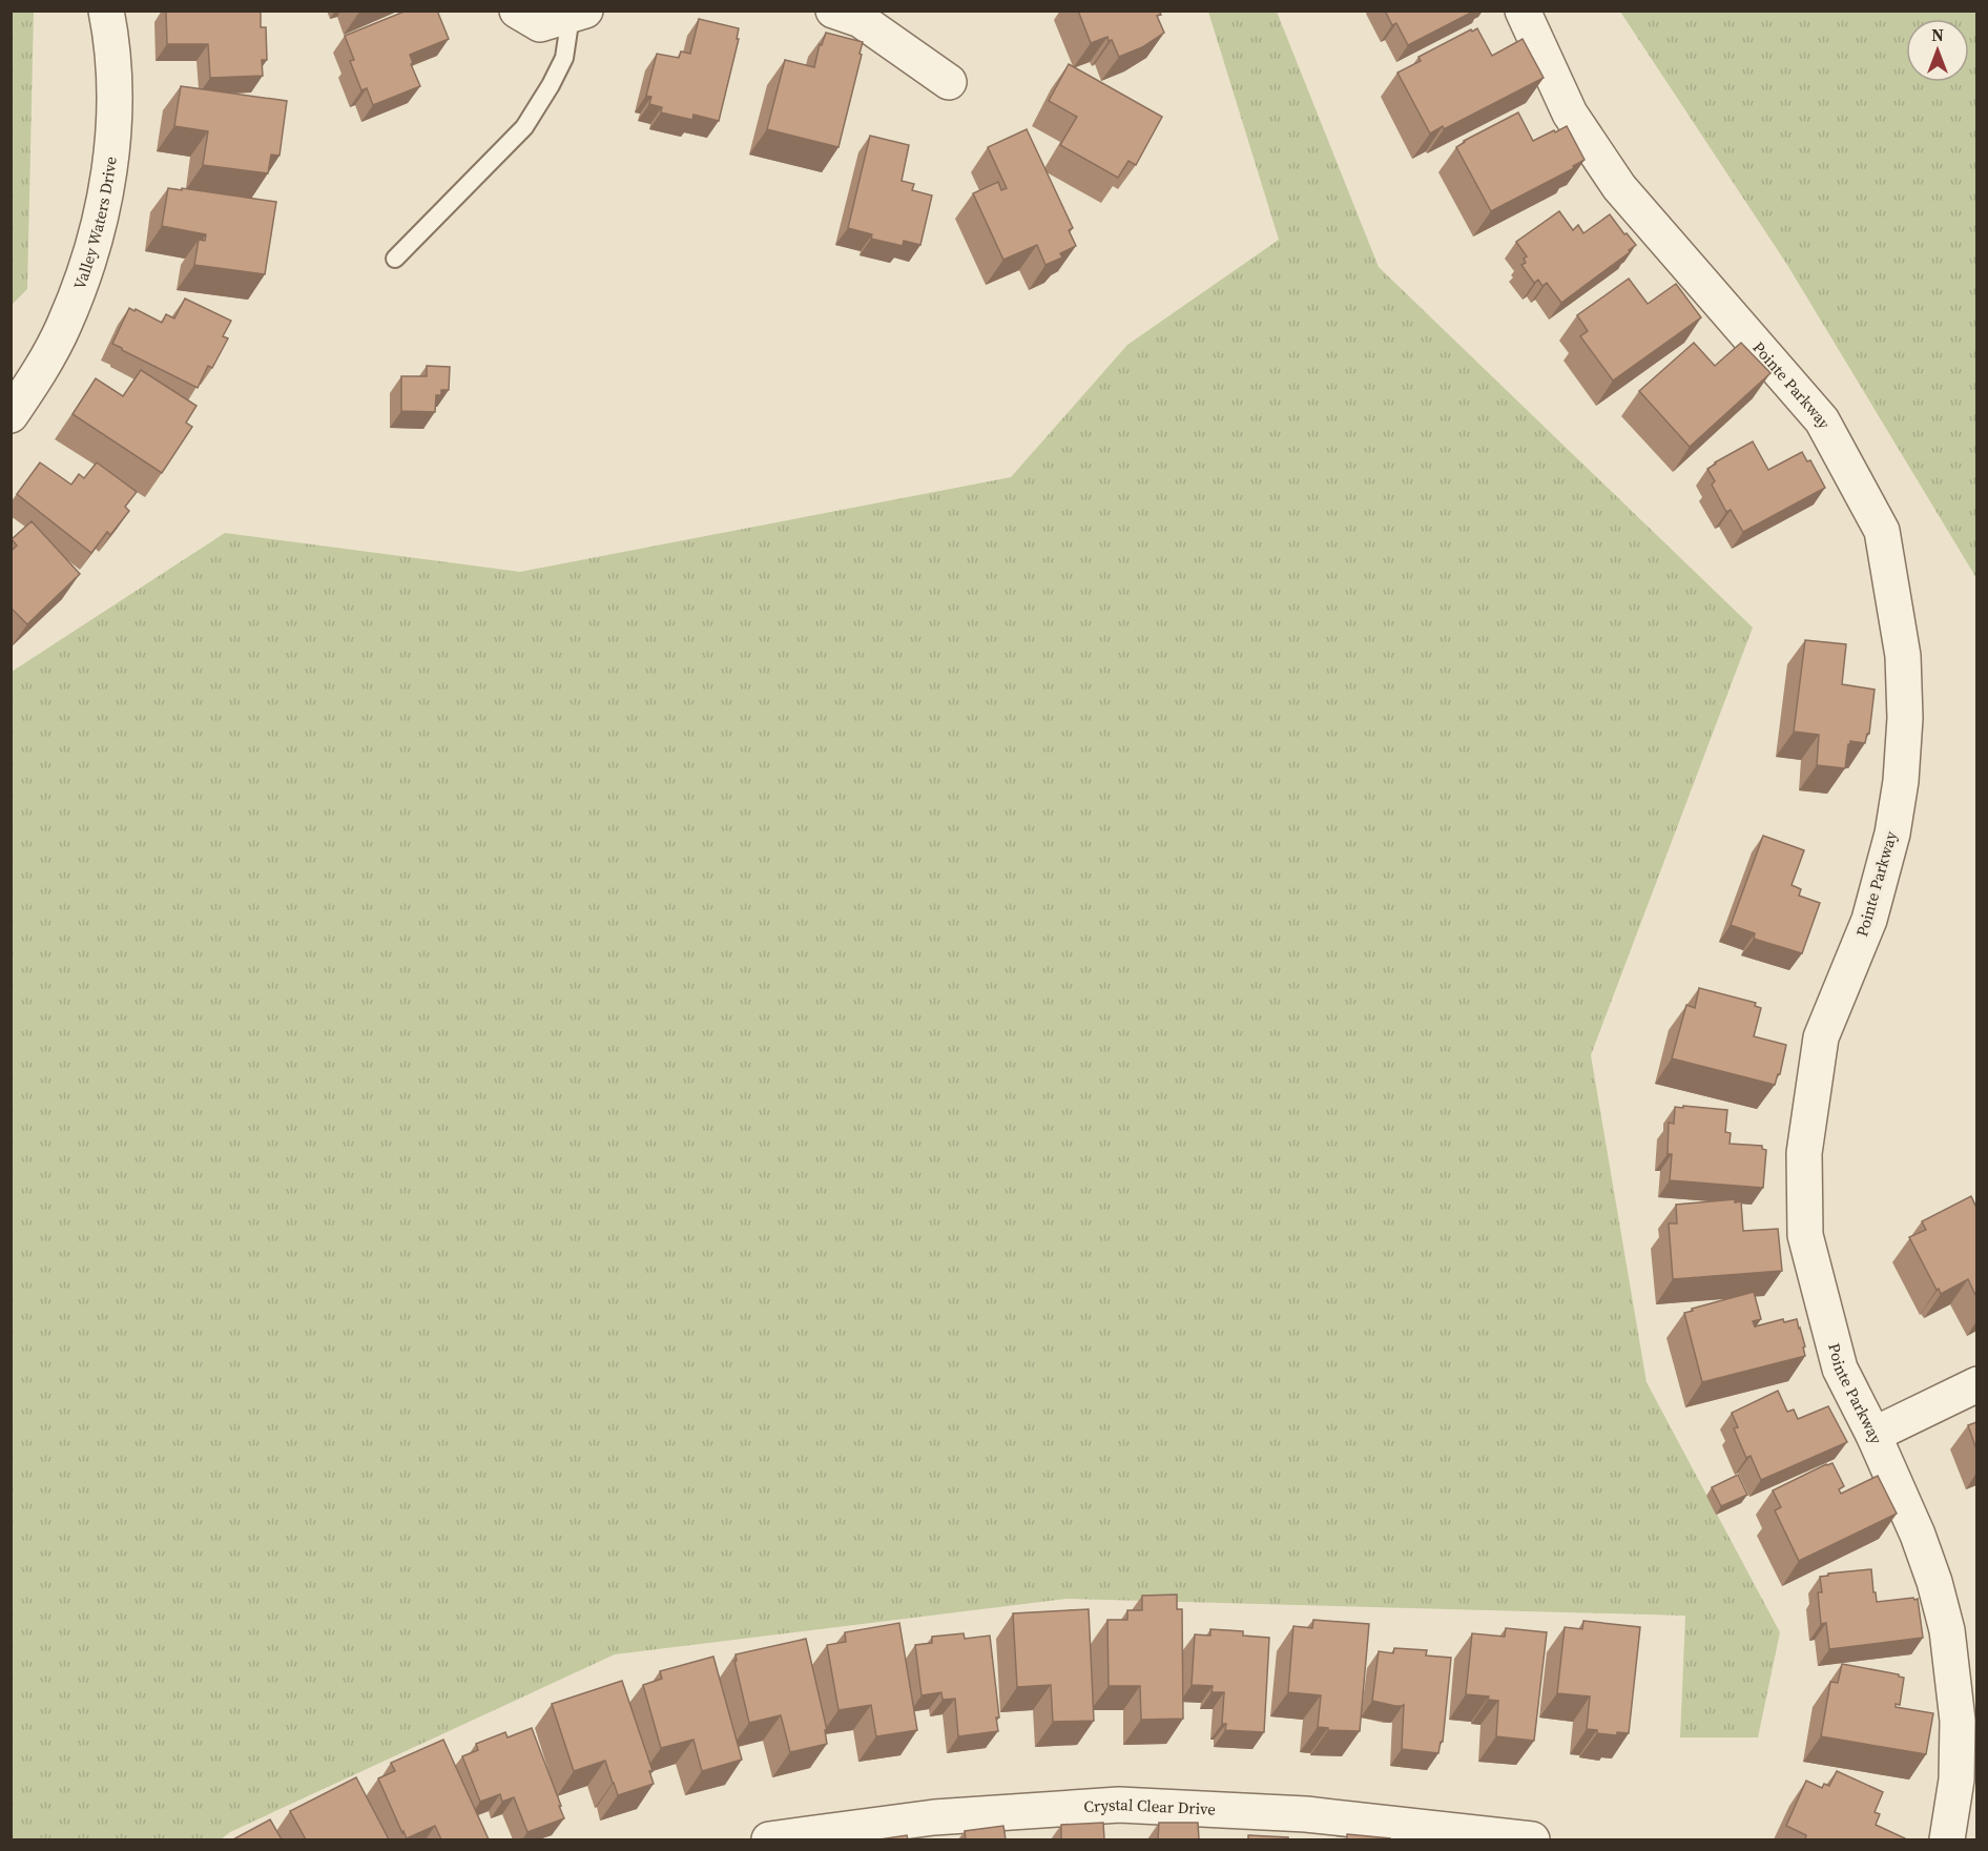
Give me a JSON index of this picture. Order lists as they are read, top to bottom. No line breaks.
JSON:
{"streets":{"street":["Valley Waters Drive","Pointe Parkway","Crystal Clear Drive"]},"north":"top"}
